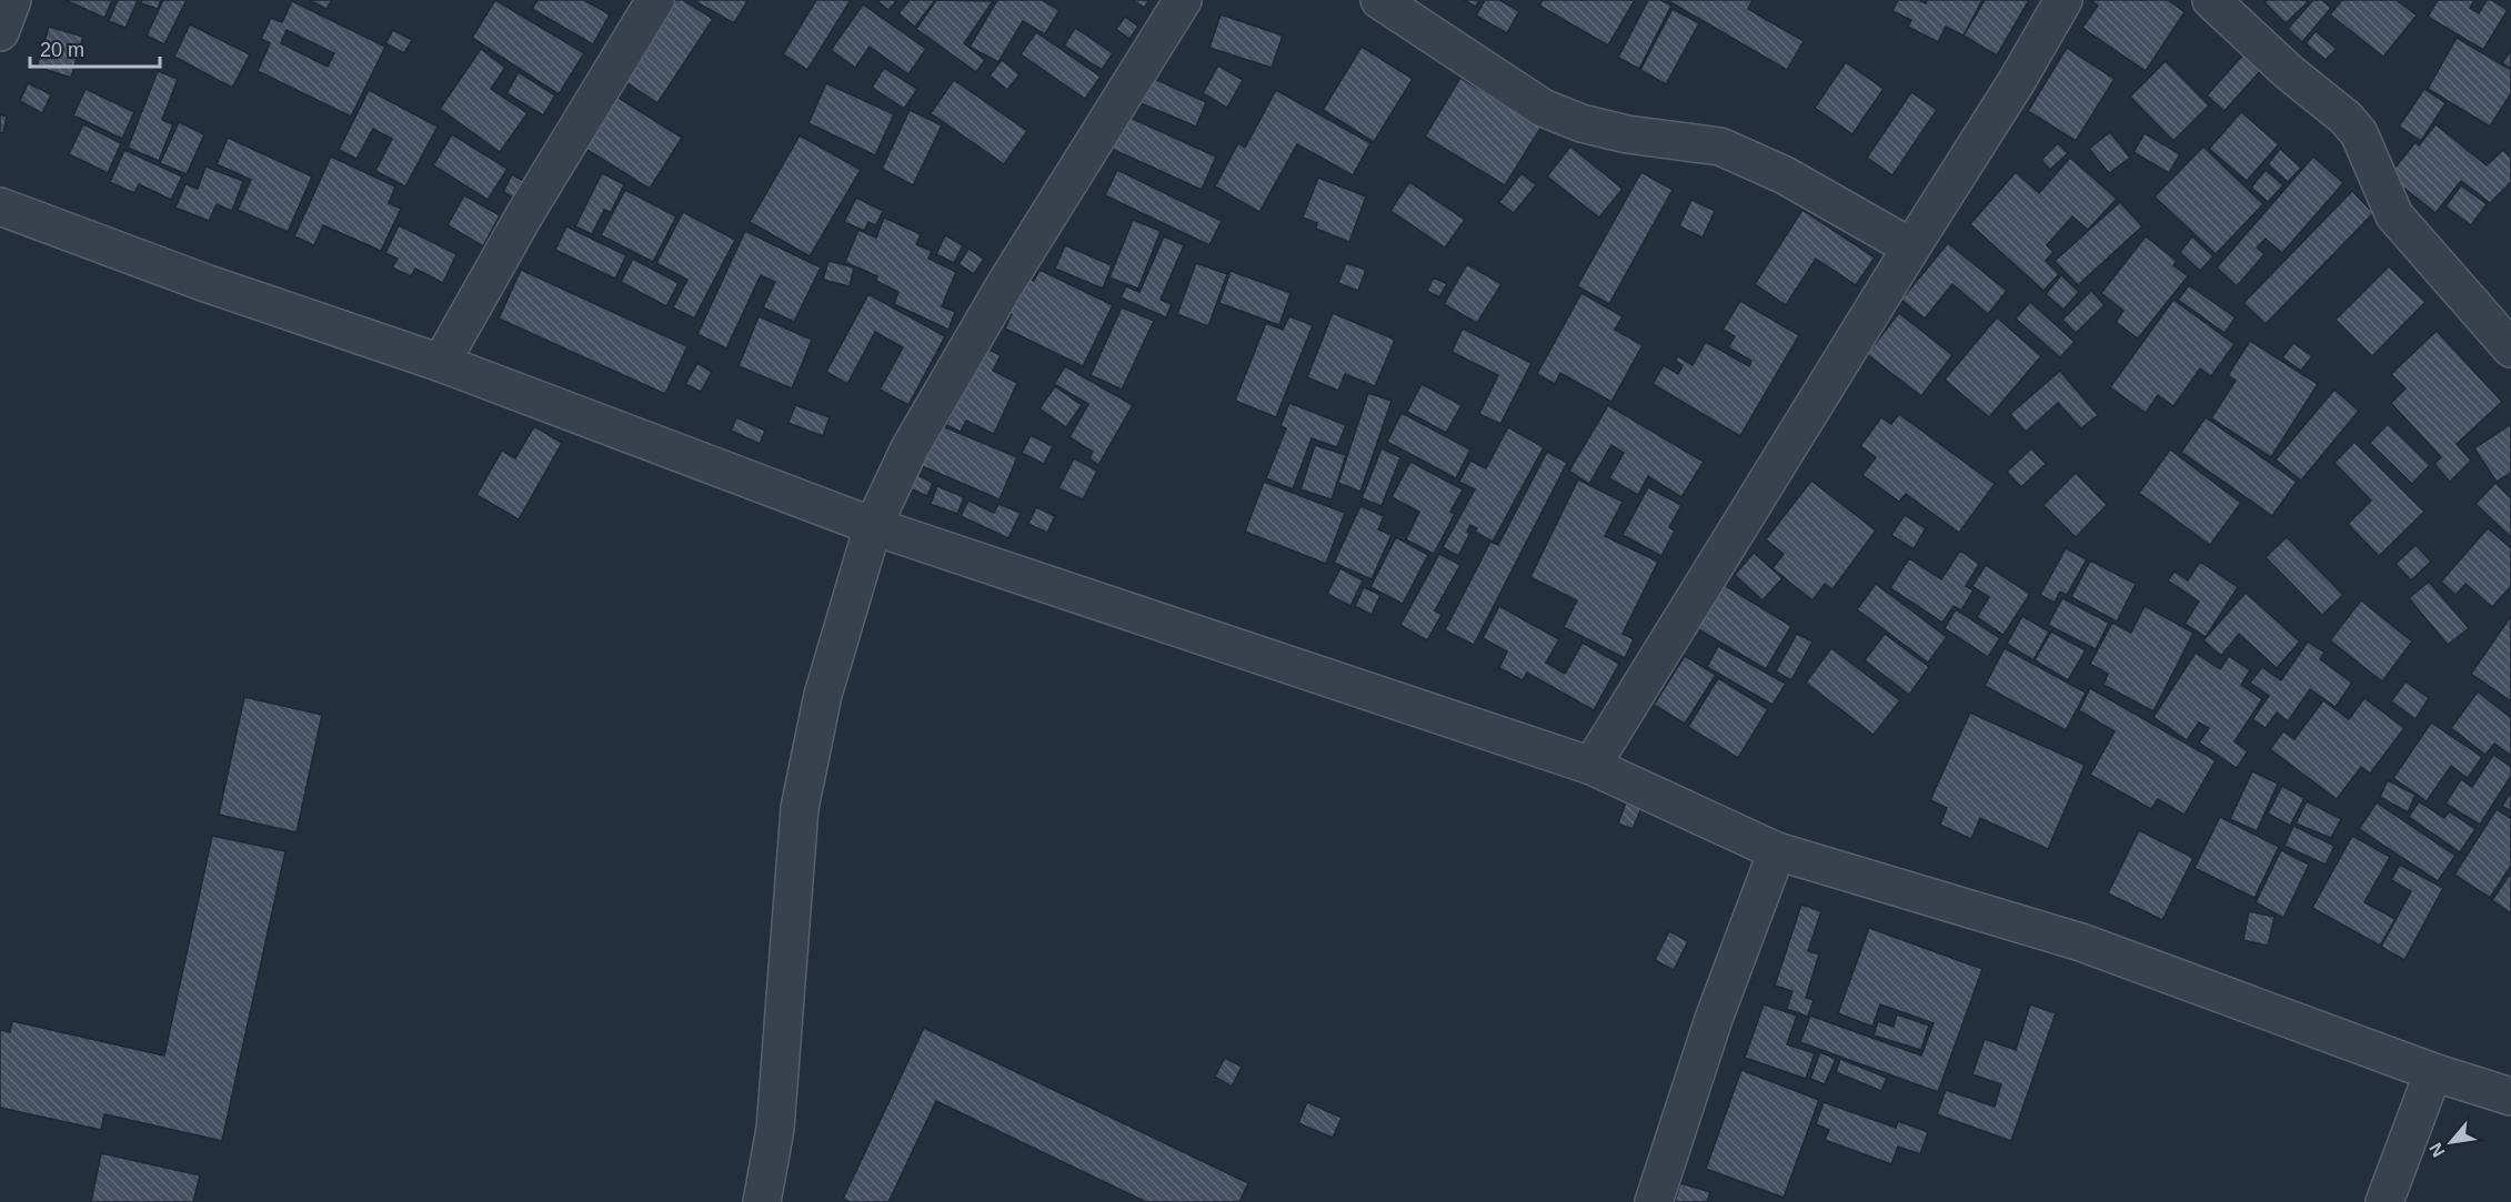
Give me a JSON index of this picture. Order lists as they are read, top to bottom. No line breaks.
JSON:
{"scale_bar":"20 m","north":"bottom left"}
